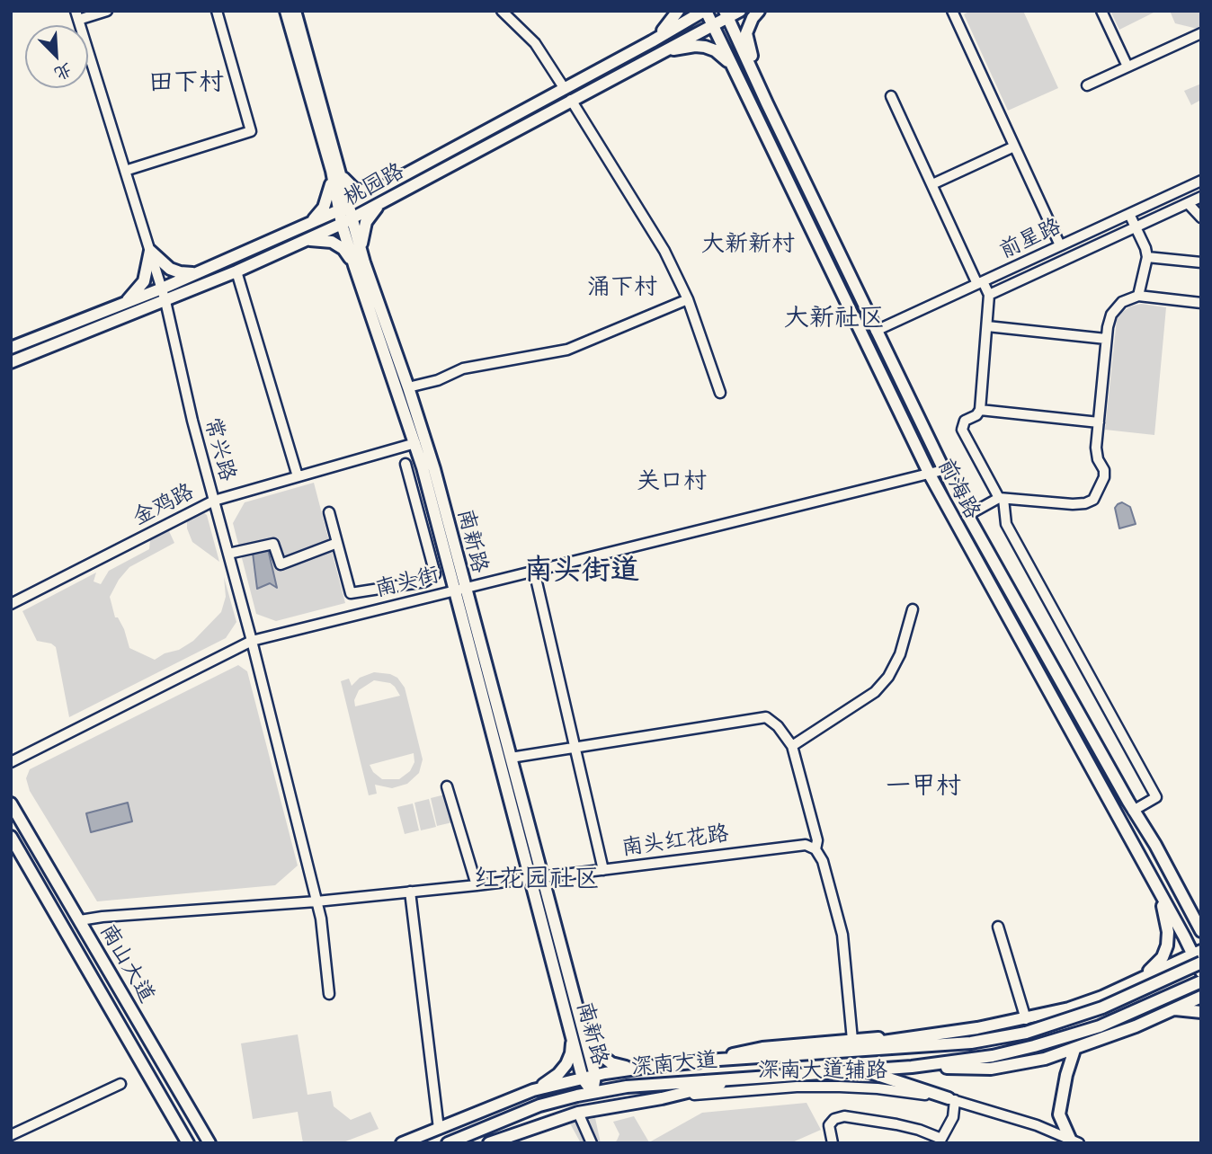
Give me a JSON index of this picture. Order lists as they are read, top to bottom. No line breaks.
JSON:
{"streets":{"main road":["桃园路","前海路","南新路","南山大道","深南大道","深南大道辅路"],"street":["前星路","常兴路","金鸡路","南头街","南头红花路"]},"crossings":[["桃园路","常兴路"],["桃园路","前海路"],["桃园路","南新路"],["前星路","前海路"],["常兴路","金鸡路"],["常兴路","南头街"],["常兴路","南头红花路"],["前海路","南头街"],["前海路","深南大道"],["金鸡路","南新路"],["南新路","南头街"],["南新路","南头红花路"],["南新路","深南大道"],["南头红花路","南山大道"],["深南大道","深南大道辅路"]],"districts":["田下村","大新新村","涌下村","大新社区","关口村","南头街道","一甲村","红花园社区"],"north":"bottom right"}
